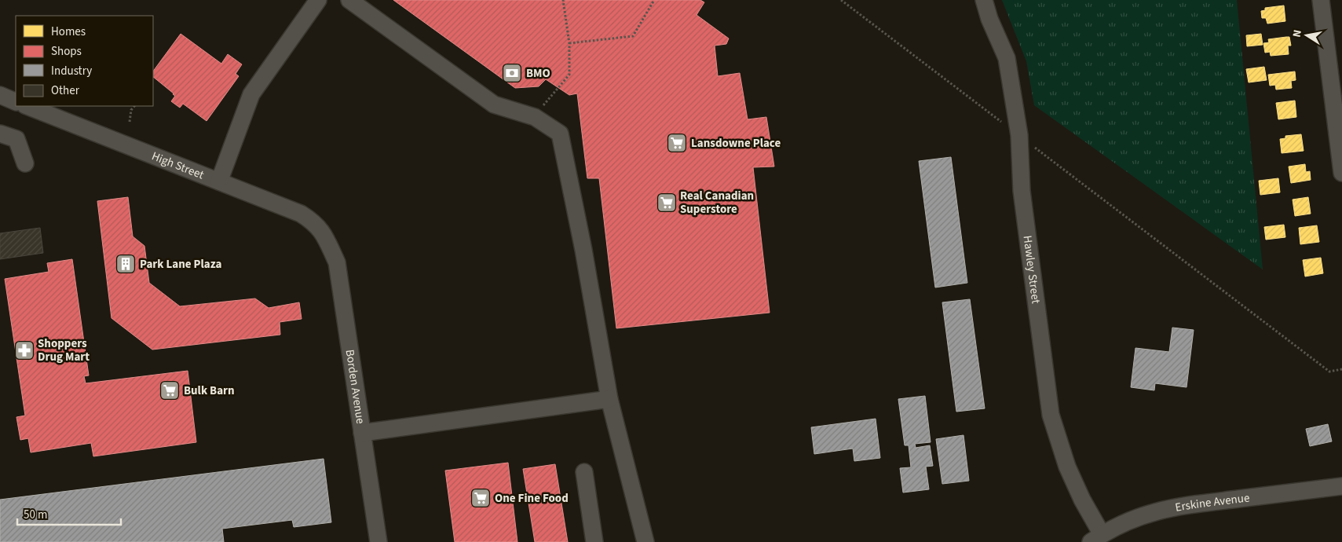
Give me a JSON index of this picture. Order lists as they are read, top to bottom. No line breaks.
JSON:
{"streets":{"street":["High Street","Hawley Street","Borden Avenue","Erskine Avenue"]},"crossings":[["High Street","Borden Avenue"],["Hawley Street","Erskine Avenue"]],"places":{"bank":["BMO"],"supermarket":["Lansdowne Place","Real Canadian Superstore","Bulk Barn","One Fine Food"],"building":["Park Lane Plaza"],"pharmacy":["Shoppers Drug Mart"]},"legend":["Homes","Shops","Industry","Other"],"scale_bar":"50 m","north":"left"}
